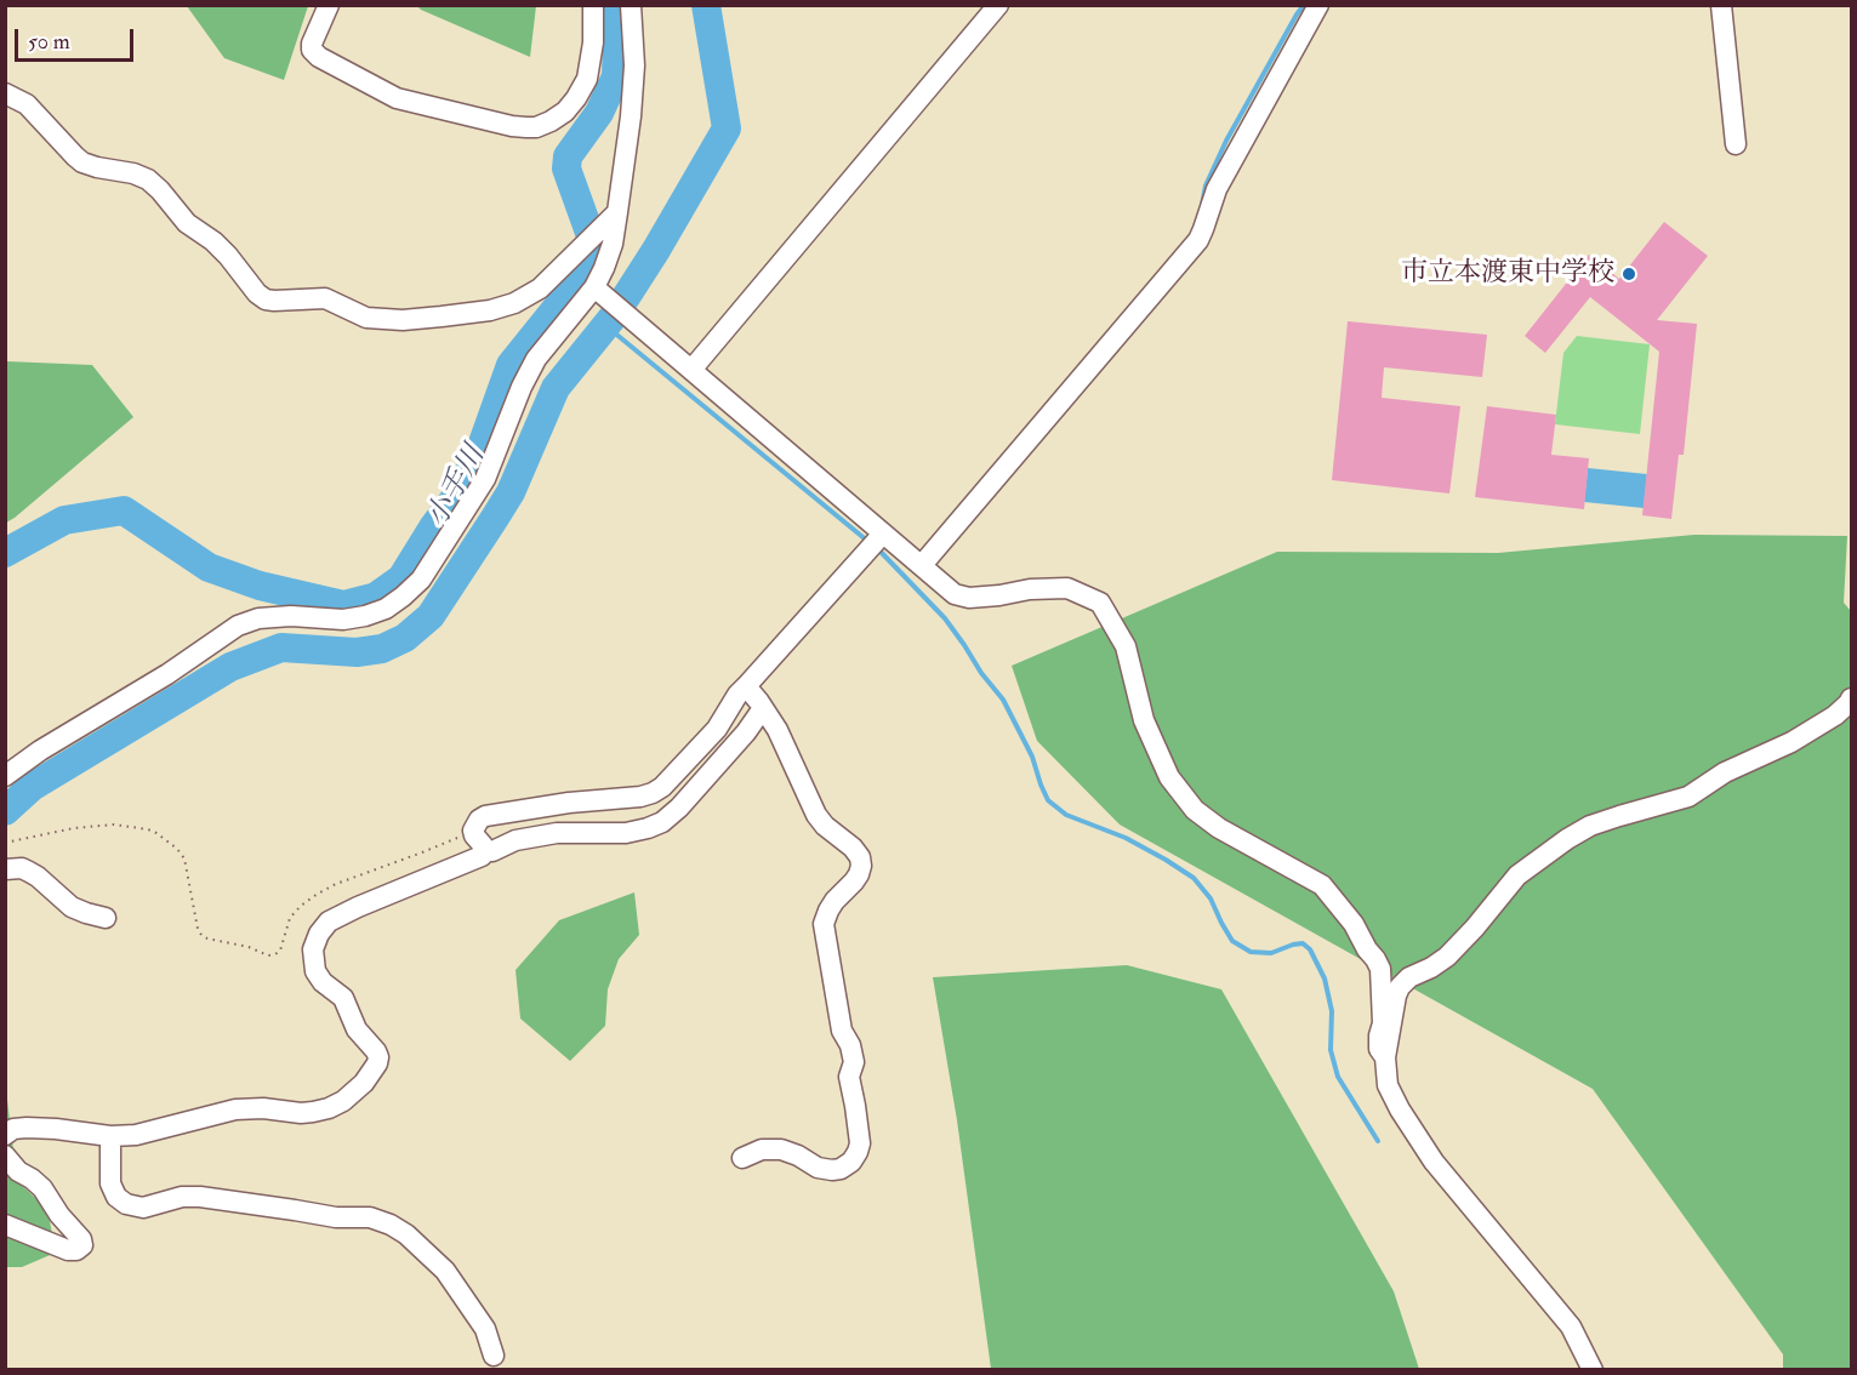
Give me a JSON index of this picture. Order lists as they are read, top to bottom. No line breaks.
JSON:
{"water":["小手川"],"places":["市立本渡東中学校"],"scale_bar":"50 m"}
